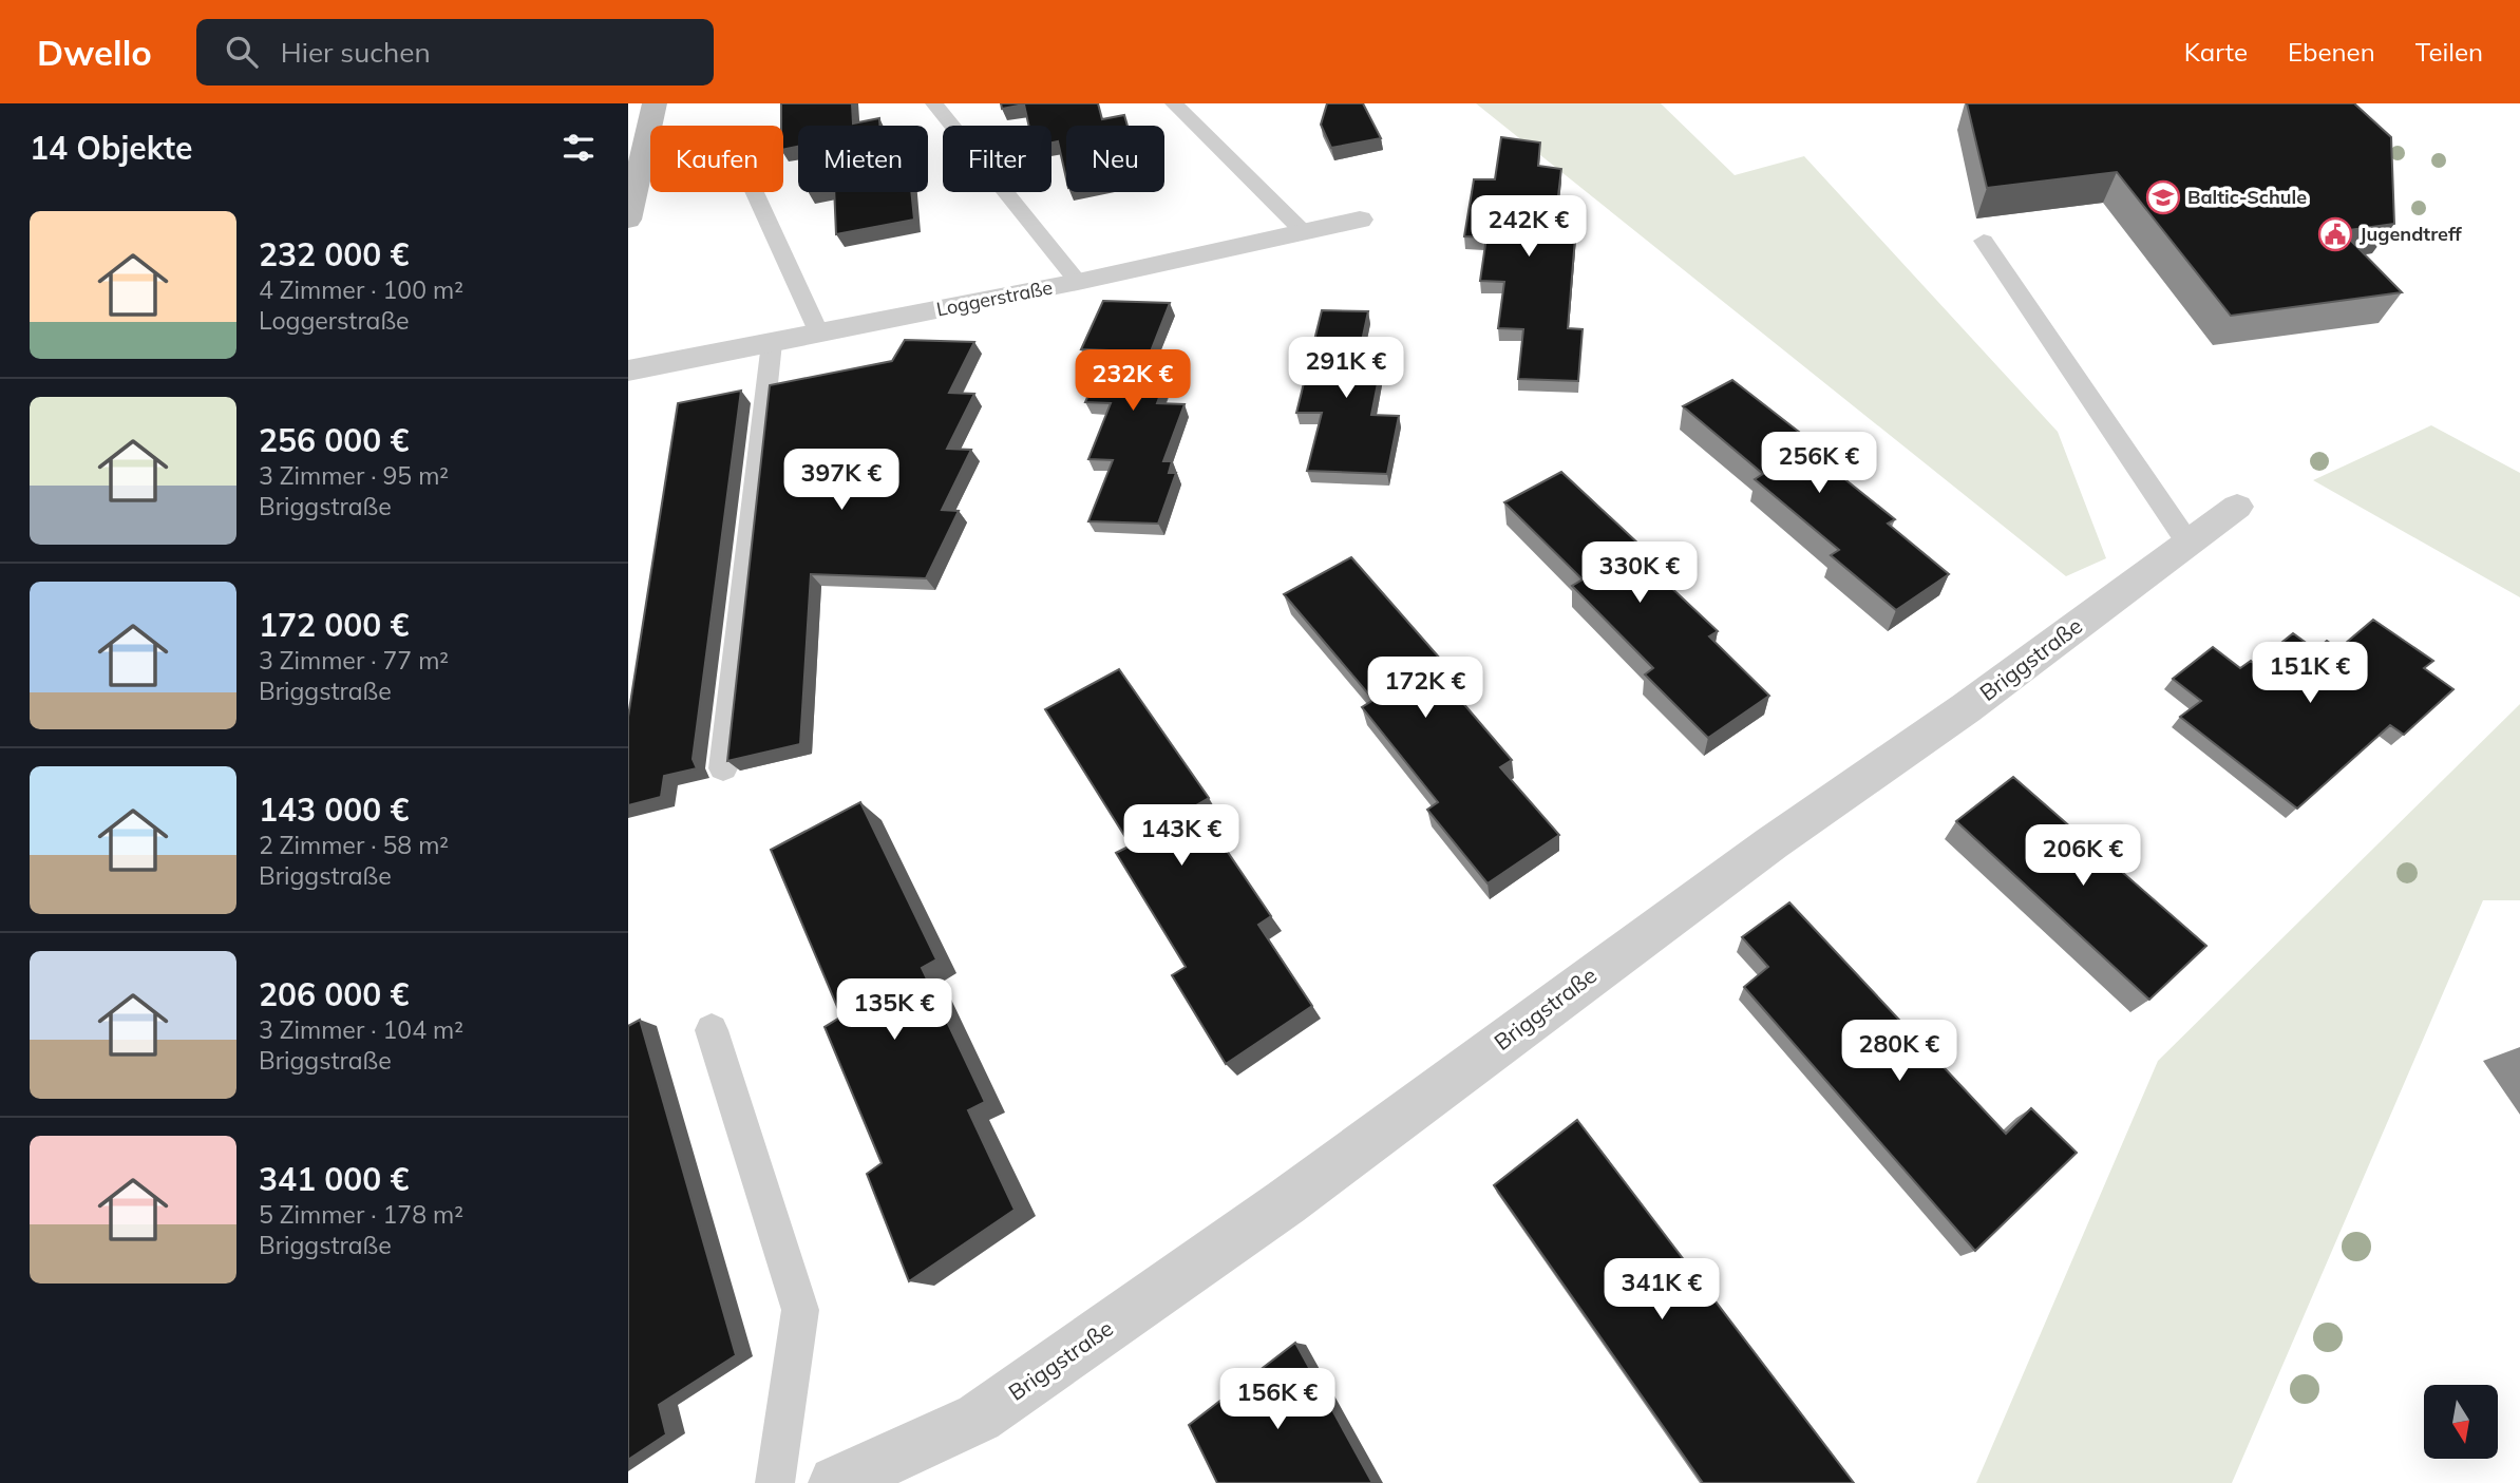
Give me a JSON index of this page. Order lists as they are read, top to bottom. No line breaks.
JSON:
{"streets":{"street":["Loggerstraße","Briggstraße"]},"places":{"school or university":["Baltic-Schule"],"public building":["Jugendtreff"]},"north":"bottom","page":{"header":"Dwello","search":"Hier suchen","nav":["Karte","Ebenen","Teilen"],"heading":"14 Objekte","chip":["Kaufen","Mieten","Filter","Neu"],"list":[{"name":"232 000 €","note":"4 Zimmer · 100 m² · Loggerstraße"},{"name":"256 000 €","note":"3 Zimmer · 95 m² · Briggstraße"},{"name":"172 000 €","note":"3 Zimmer · 77 m² · Briggstraße"},{"name":"143 000 €","note":"2 Zimmer · 58 m² · Briggstraße"},{"name":"206 000 €","note":"3 Zimmer · 104 m² · Briggstraße"},{"name":"341 000 €","note":"5 Zimmer · 178 m² · Briggstraße"}],"price":["242K €","291K €","232K €","256K €","397K €","330K €","151K €","172K €","143K €","206K €","135K €","280K €","341K €","156K €"]}}
